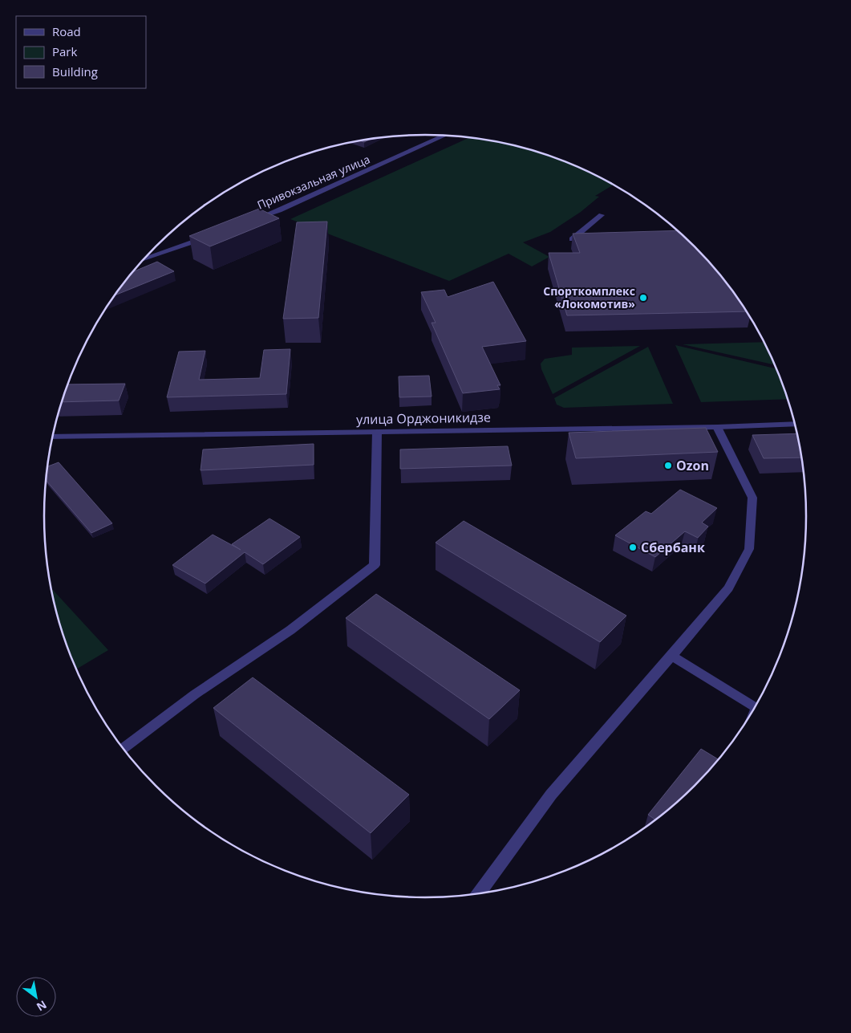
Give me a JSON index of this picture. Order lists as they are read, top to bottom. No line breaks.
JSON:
{"streets":{"street":["Привокзальная улица","улица Орджоникидзе"]},"places":["Спорткомплекс «Локомотив»","Ozon","Сбербанк"],"legend":["Road","Park","Building"],"north":"bottom right"}
